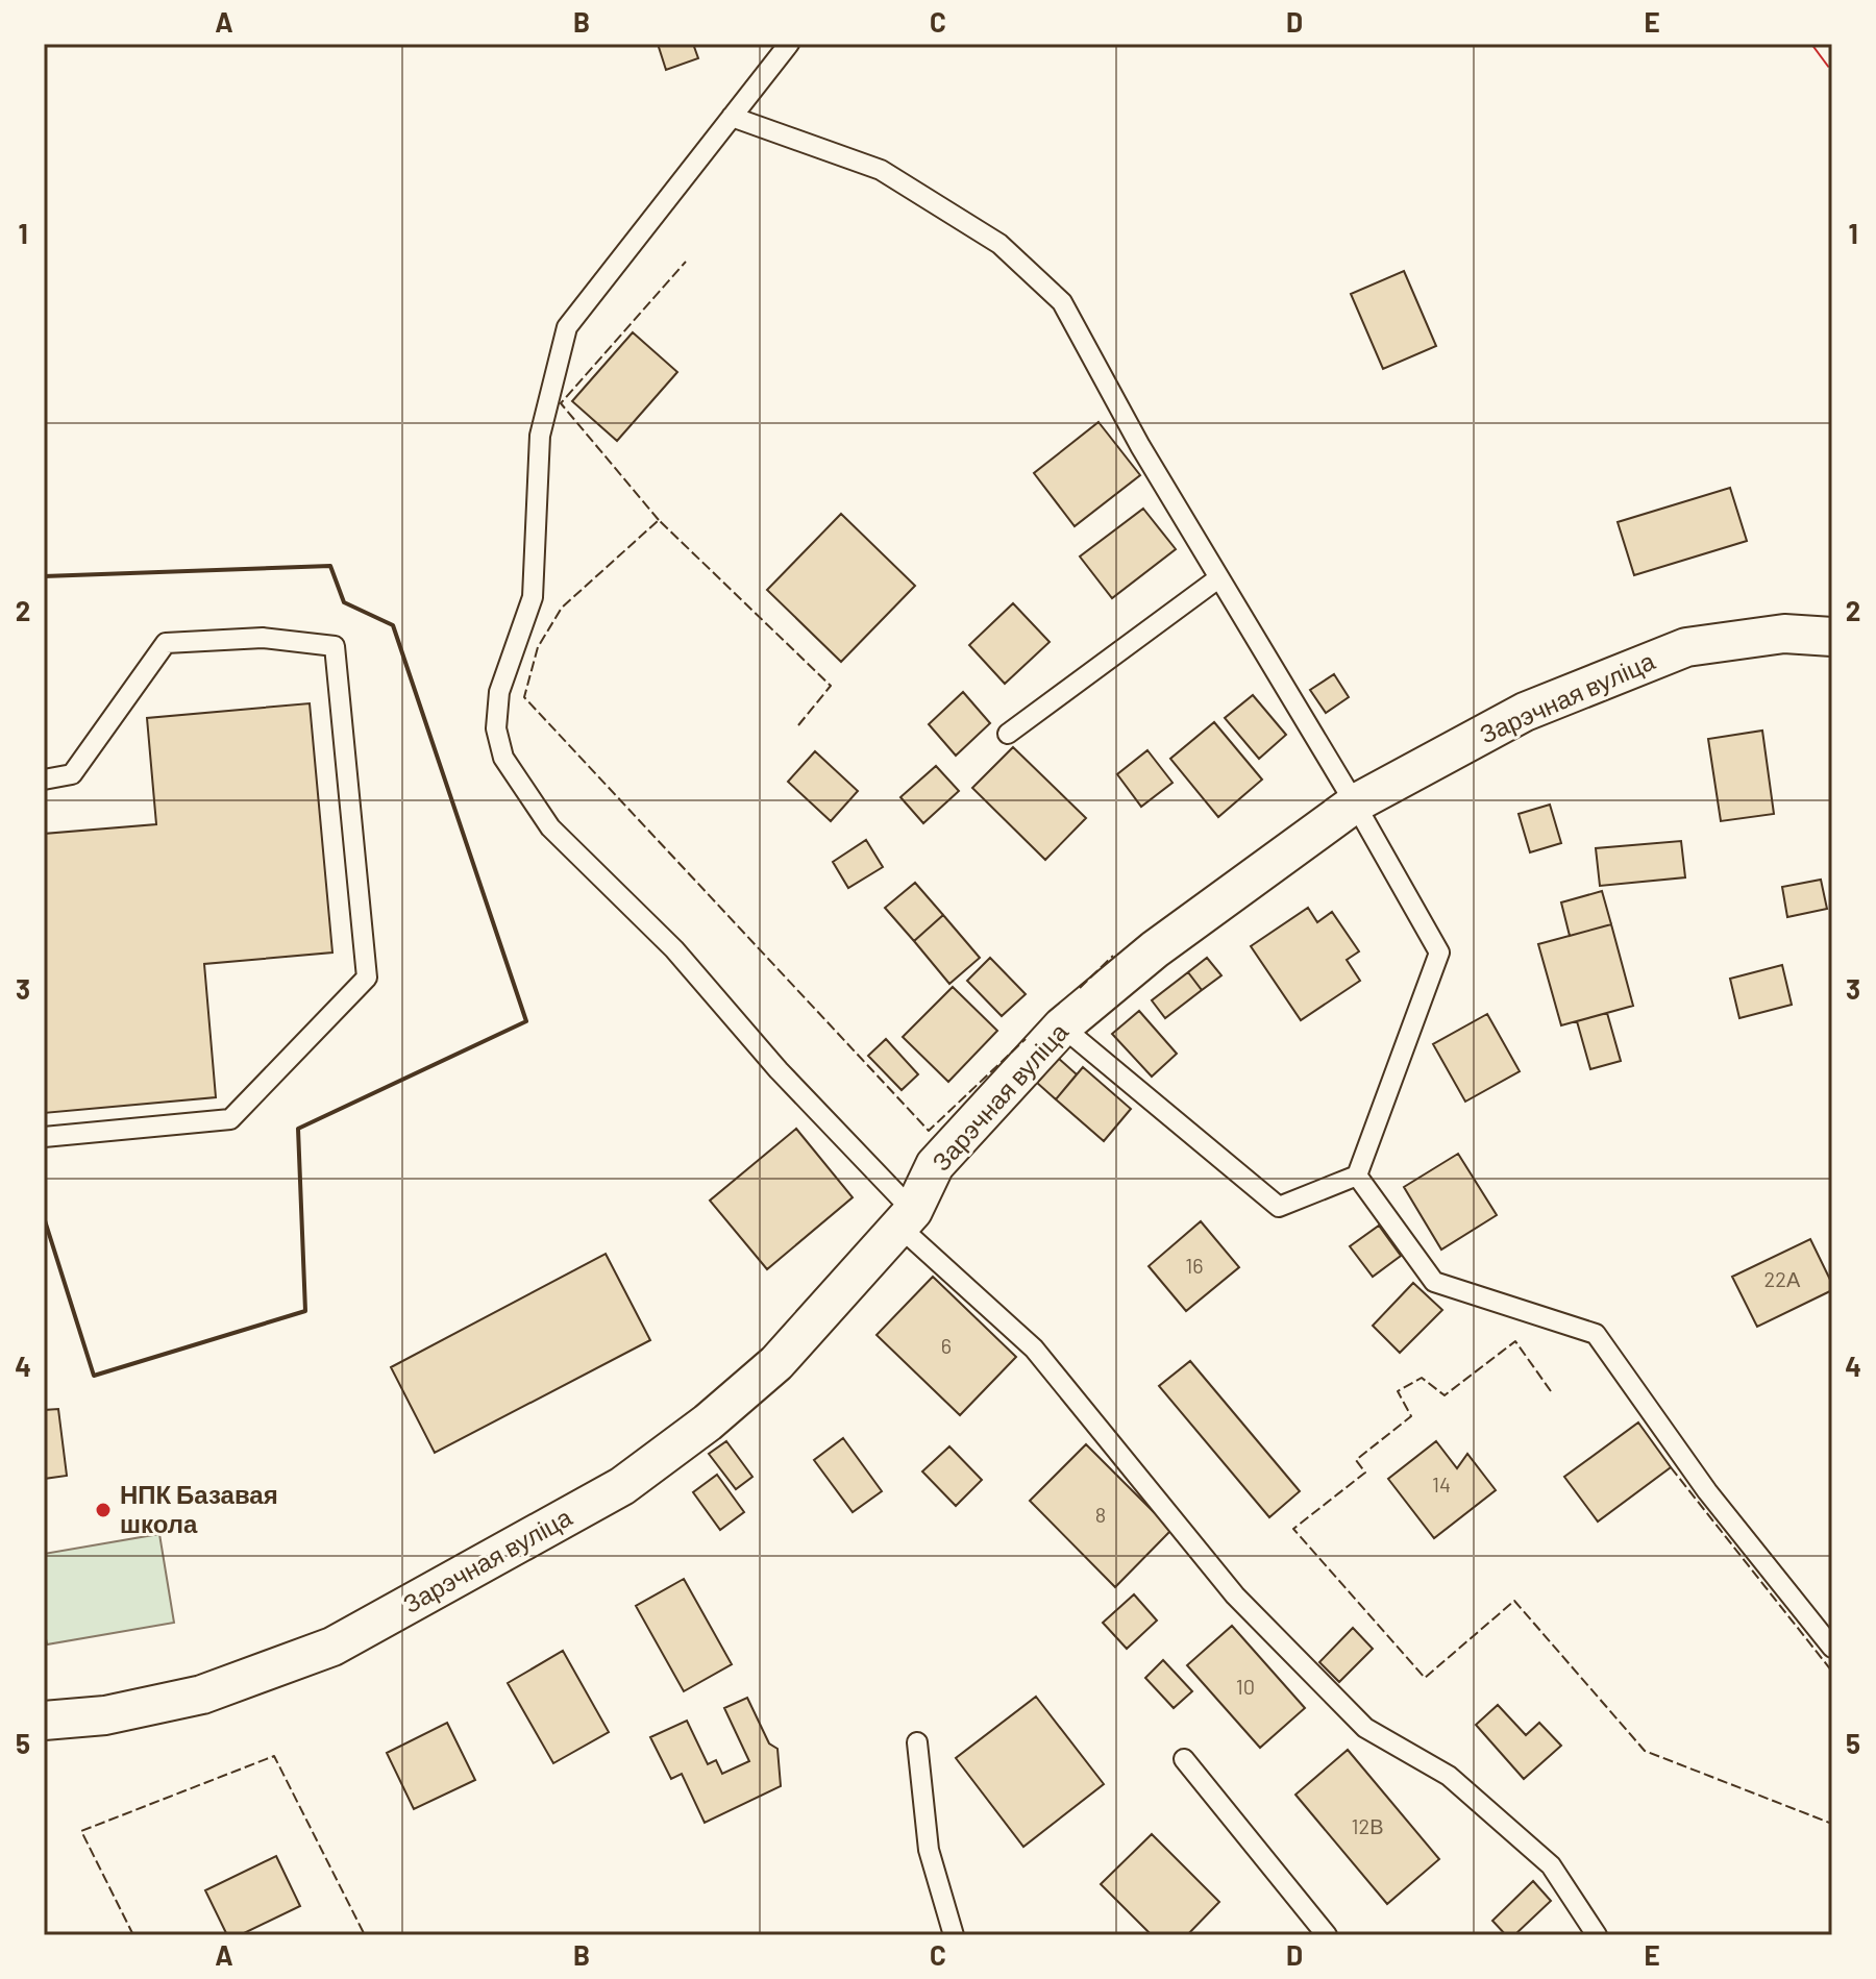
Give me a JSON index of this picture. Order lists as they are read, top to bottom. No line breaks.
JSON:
{"streets":{"street":["Зарэчная вуліца"]},"places":["НПК Базавая школа"],"house_numbers":["16","22А","6","14","8","10","12В"],"grid":{"columns":["A","B","C","D","E"],"rows":["1","2","3","4","5"]}}
